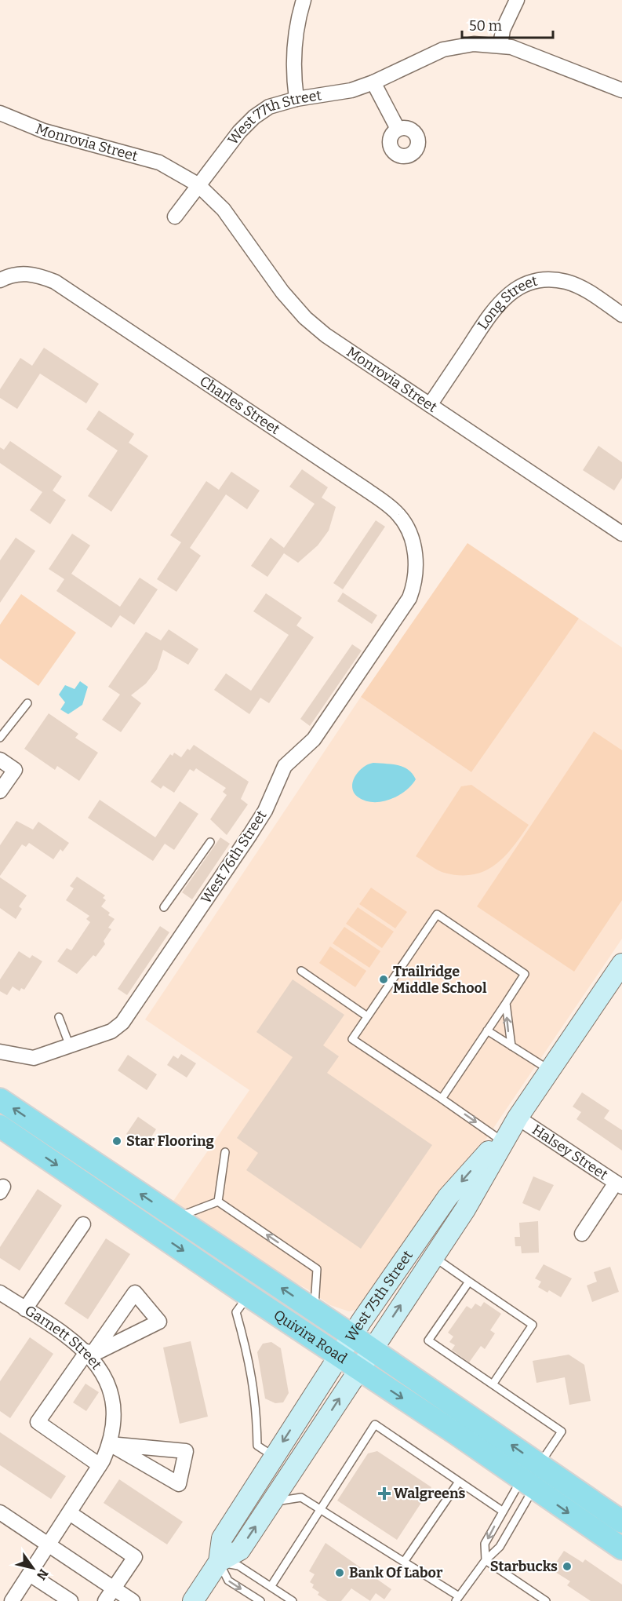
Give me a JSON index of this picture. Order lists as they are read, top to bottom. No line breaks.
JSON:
{"streets":{"main road":["West 75th Street","Quivira Road"],"street":["West 77th Street","Monrovia Street","Long Street","Charles Street","West 76th Street","Halsey Street","Garnett Street"]},"crossings":[["West 77th Street","Monrovia Street"],["Monrovia Street","Long Street"],["Charles Street","West 76th Street"],["Halsey Street","West 75th Street"],["West 75th Street","Quivira Road"]],"places":{"other":["Trailridge Middle School","Star Flooring","Starbucks","Bank Of Labor"],"health":["Walgreens"]},"scale_bar":"50 m","north":"bottom right"}
